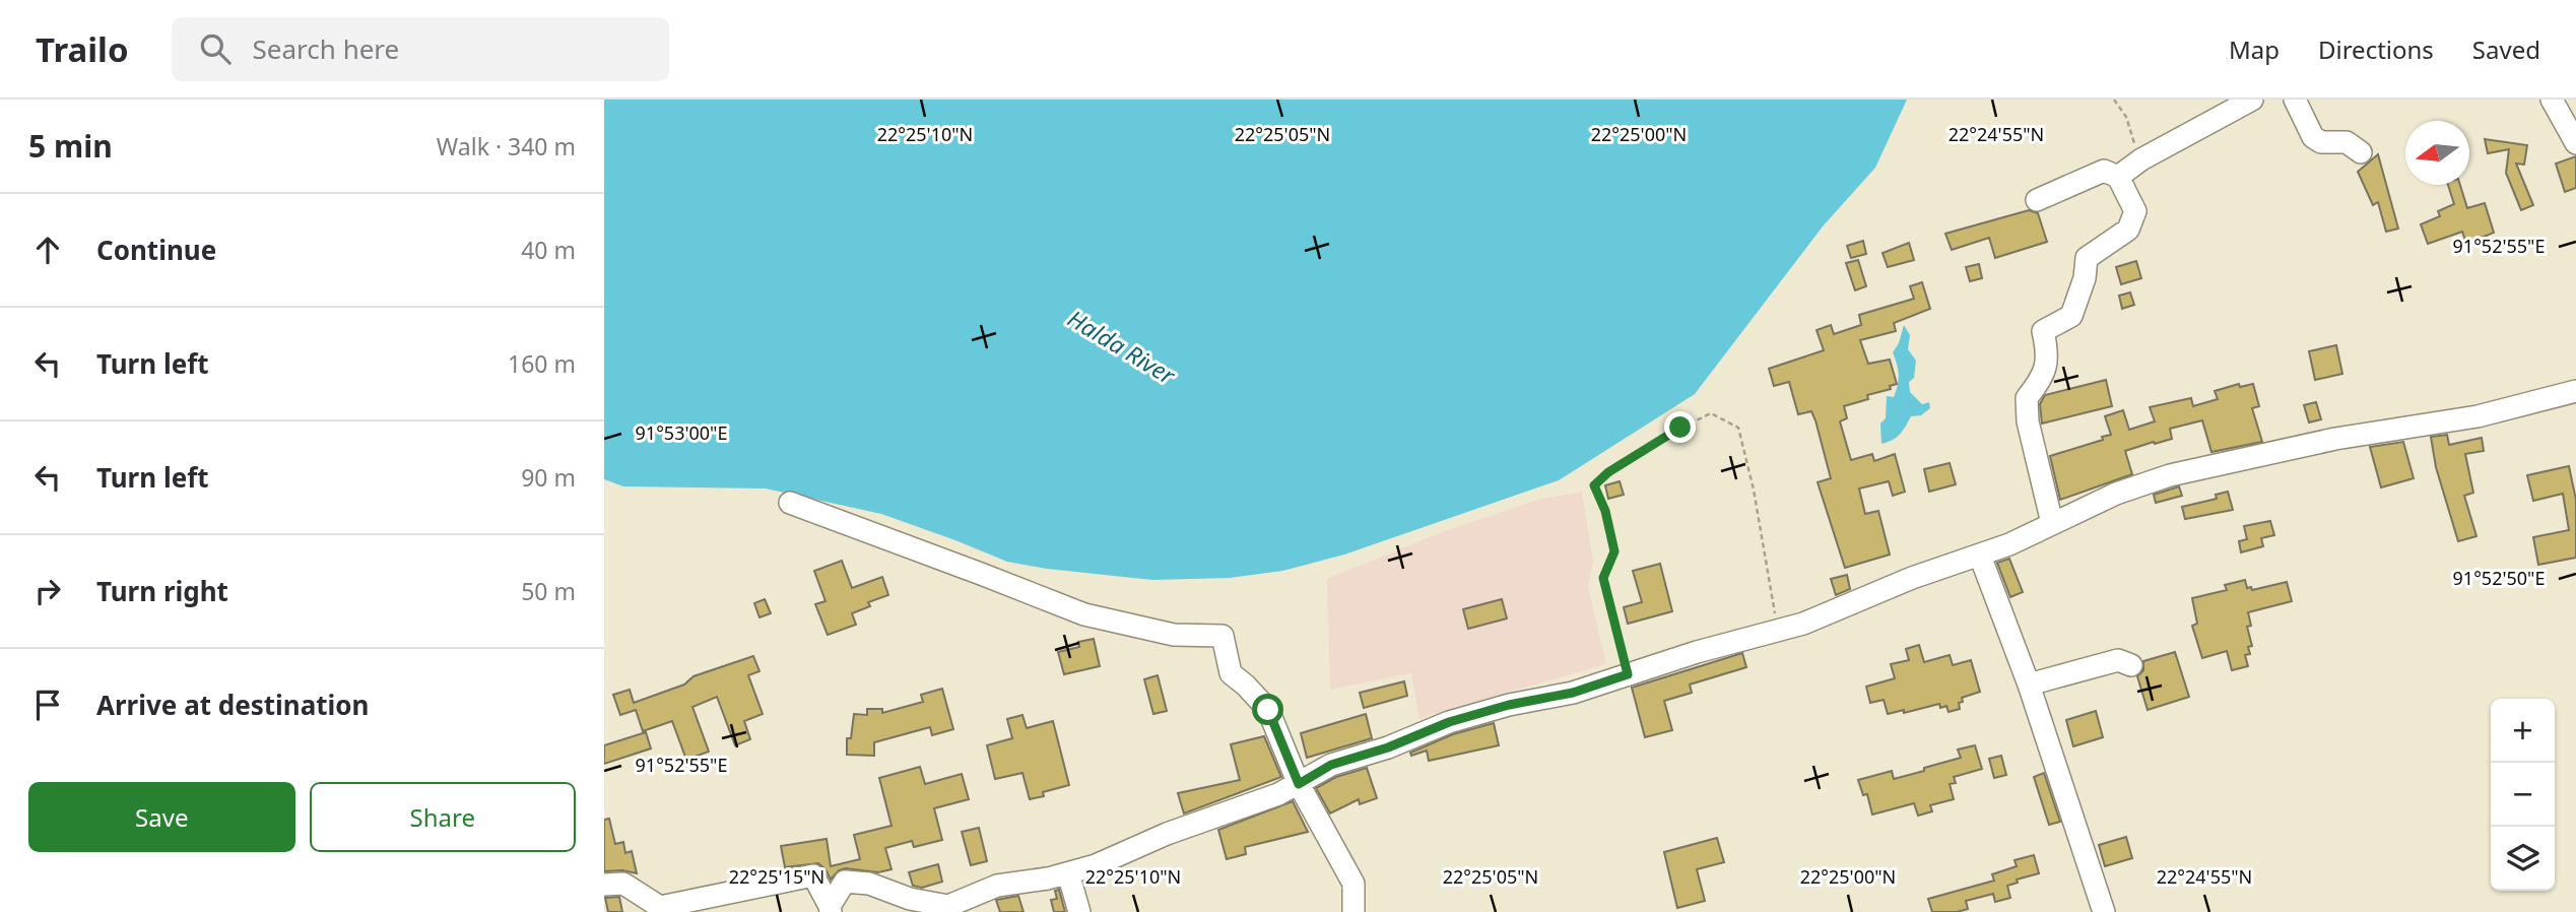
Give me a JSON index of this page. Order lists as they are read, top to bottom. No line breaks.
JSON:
{"water":["Halda River"],"north":"left","page":{"header":"Trailo","search":"Search here","nav":["Map","Directions","Saved"],"heading":["5 min","Walk · 340 m"],"list":[["Continue","40 m"],["Turn left","160 m"],["Turn left","90 m"],["Turn right","50 m"],"Arrive at destination"],"map_buttons":["+","−"],"buttons":["Save","Share"]},"coordinates":["22°25'10\"N","22°25'05\"N","22°25'00\"N","22°24'55\"N","91°52'55\"E","91°53'00\"E","91°52'50\"E","22°25'15\"N"]}
